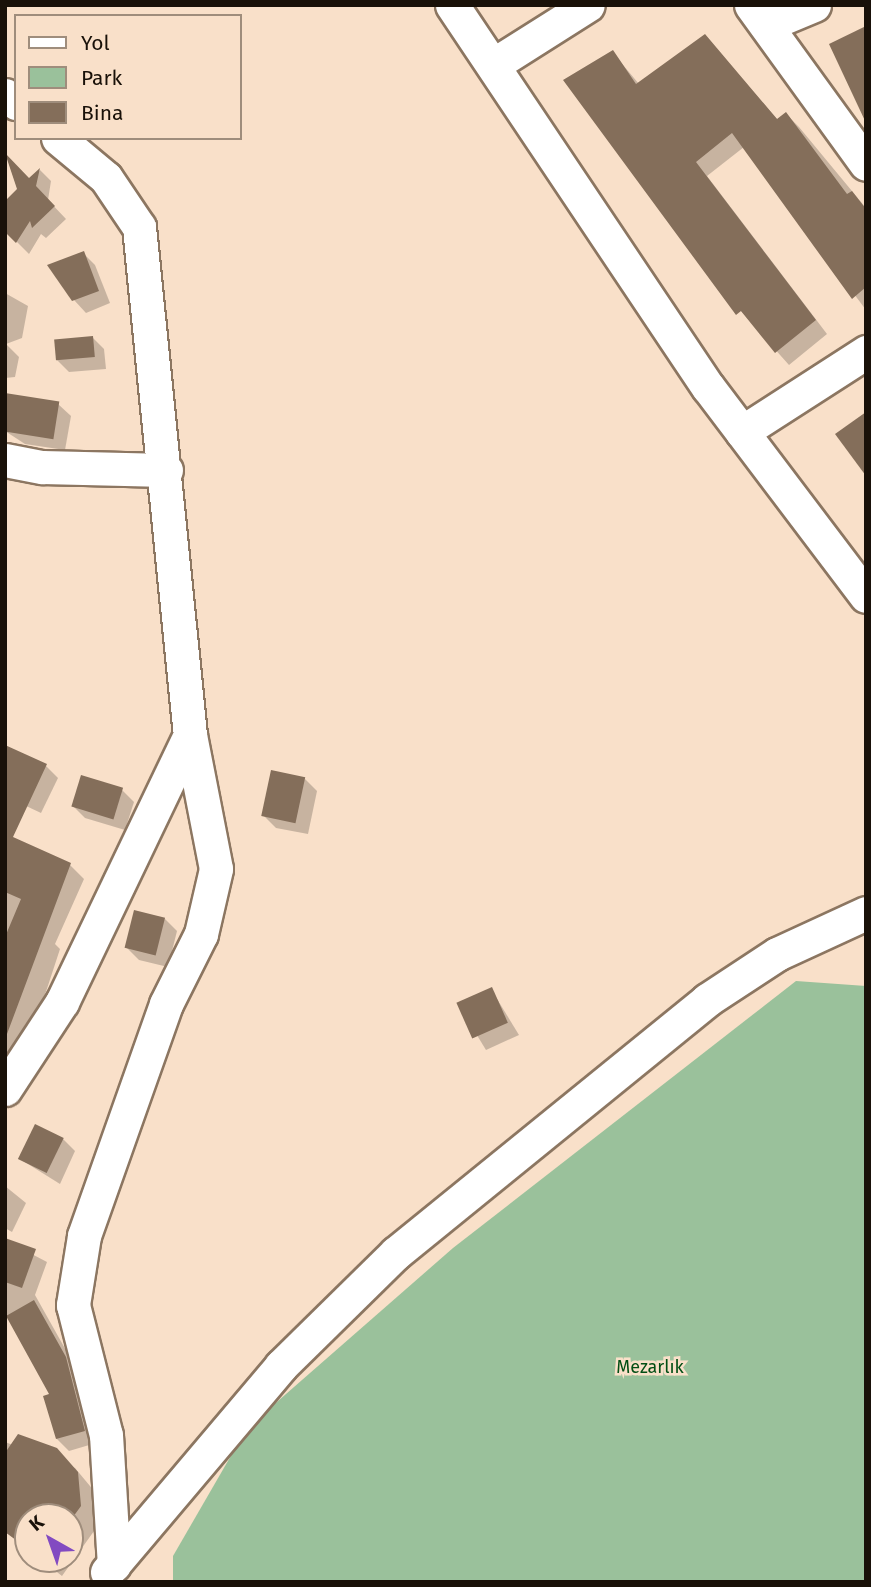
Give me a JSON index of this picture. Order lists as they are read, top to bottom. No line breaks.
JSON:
{"parks":["Mezarlık"],"legend":["Yol","Park","Bina"],"north":"top left"}
